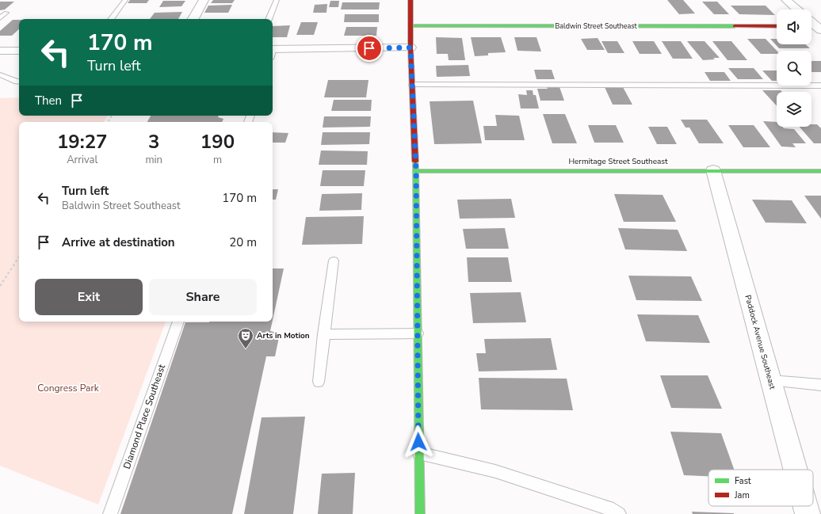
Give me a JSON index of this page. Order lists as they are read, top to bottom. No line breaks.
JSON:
{"streets":{"street":["Baldwin Street Southeast","Hermitage Street Southeast","Paddock Avenue Southeast"],"lane":["Diamond Place Southeast"]},"crossings":[["Hermitage Street Southeast","Paddock Avenue Southeast"]],"parks":["Congress Park"],"places":{"theatre":["Arts in Motion"]},"legend":["Fast","Jam"],"page":{"turn":["170 m","Turn left"],"then":"Then","eta":["19:27","Arrival","3","min","190","m"],"list":[{"name":"Turn left","note":"Baldwin Street Southeast","value":"170 m"},{"name":"Arrive at destination","value":"20 m"}],"buttons":["Exit","Share"]}}
